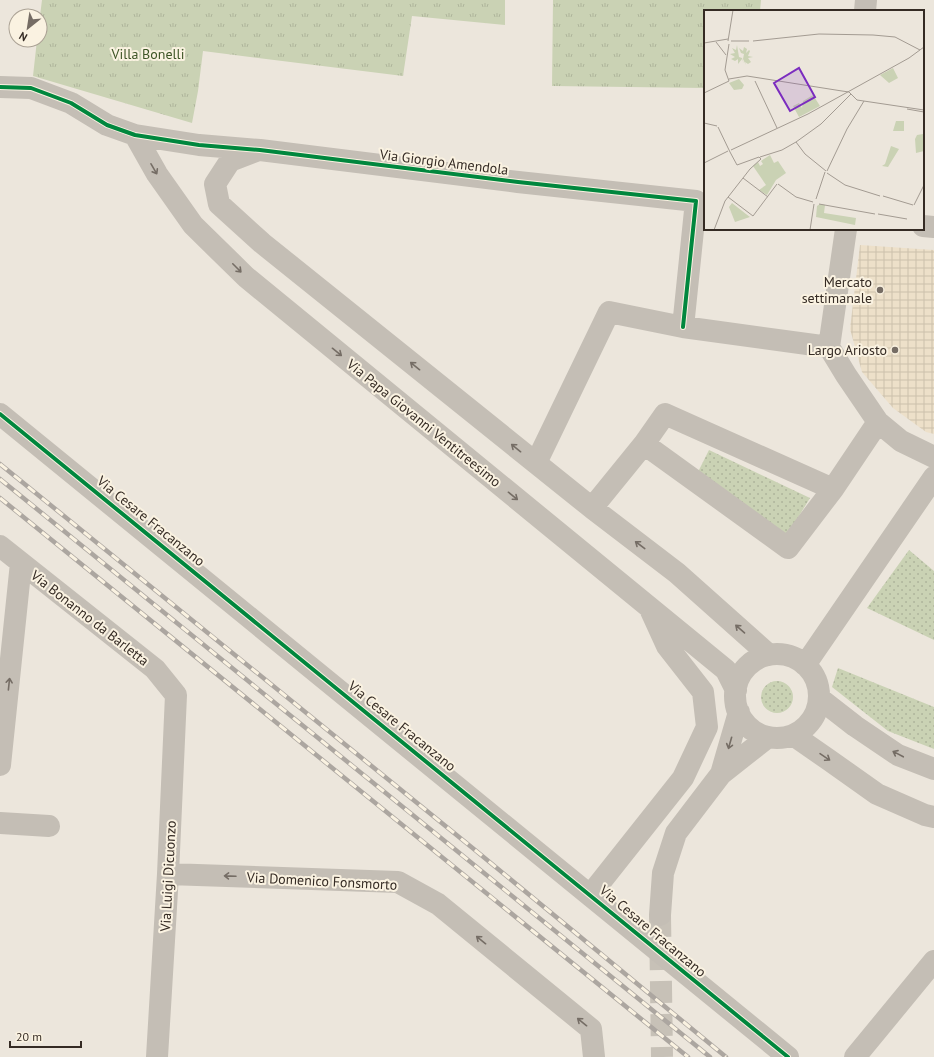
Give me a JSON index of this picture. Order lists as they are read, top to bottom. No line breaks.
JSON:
{"streets":{"street":["Via Giorgio Amendola","Via Papa Giovanni Ventitreesimo","Via Cesare Fracanzano","Via Bonanno da Barletta","Via Luigi Dicuonzo","Via Domenico Fonsmorto"]},"crossings":[["Via Giorgio Amendola","Via Papa Giovanni Ventitreesimo"],["Via Bonanno da Barletta","Via Luigi Dicuonzo"],["Via Luigi Dicuonzo","Via Domenico Fonsmorto"]],"one_way":["Via Papa Giovanni Ventitreesimo","Via Domenico Fonsmorto"],"parks":["Villa Bonelli"],"places":["Mercato settimanale","Largo Ariosto"],"scale_bar":"20 m","north":"bottom left"}
